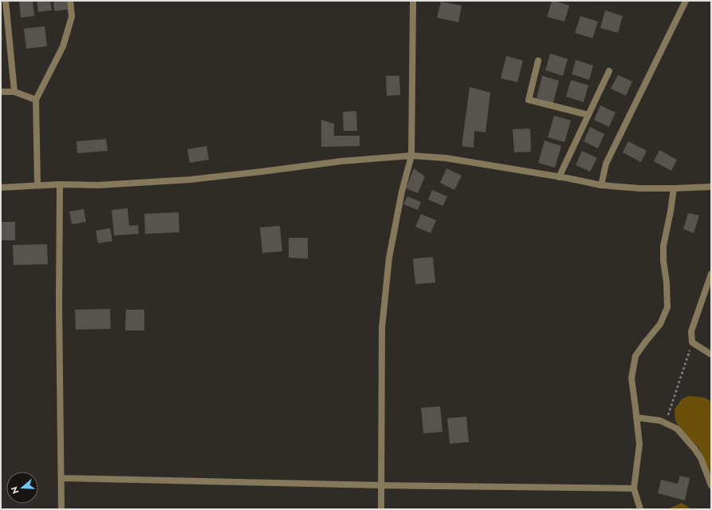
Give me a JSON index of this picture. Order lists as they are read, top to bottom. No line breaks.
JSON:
{"north":"left"}
